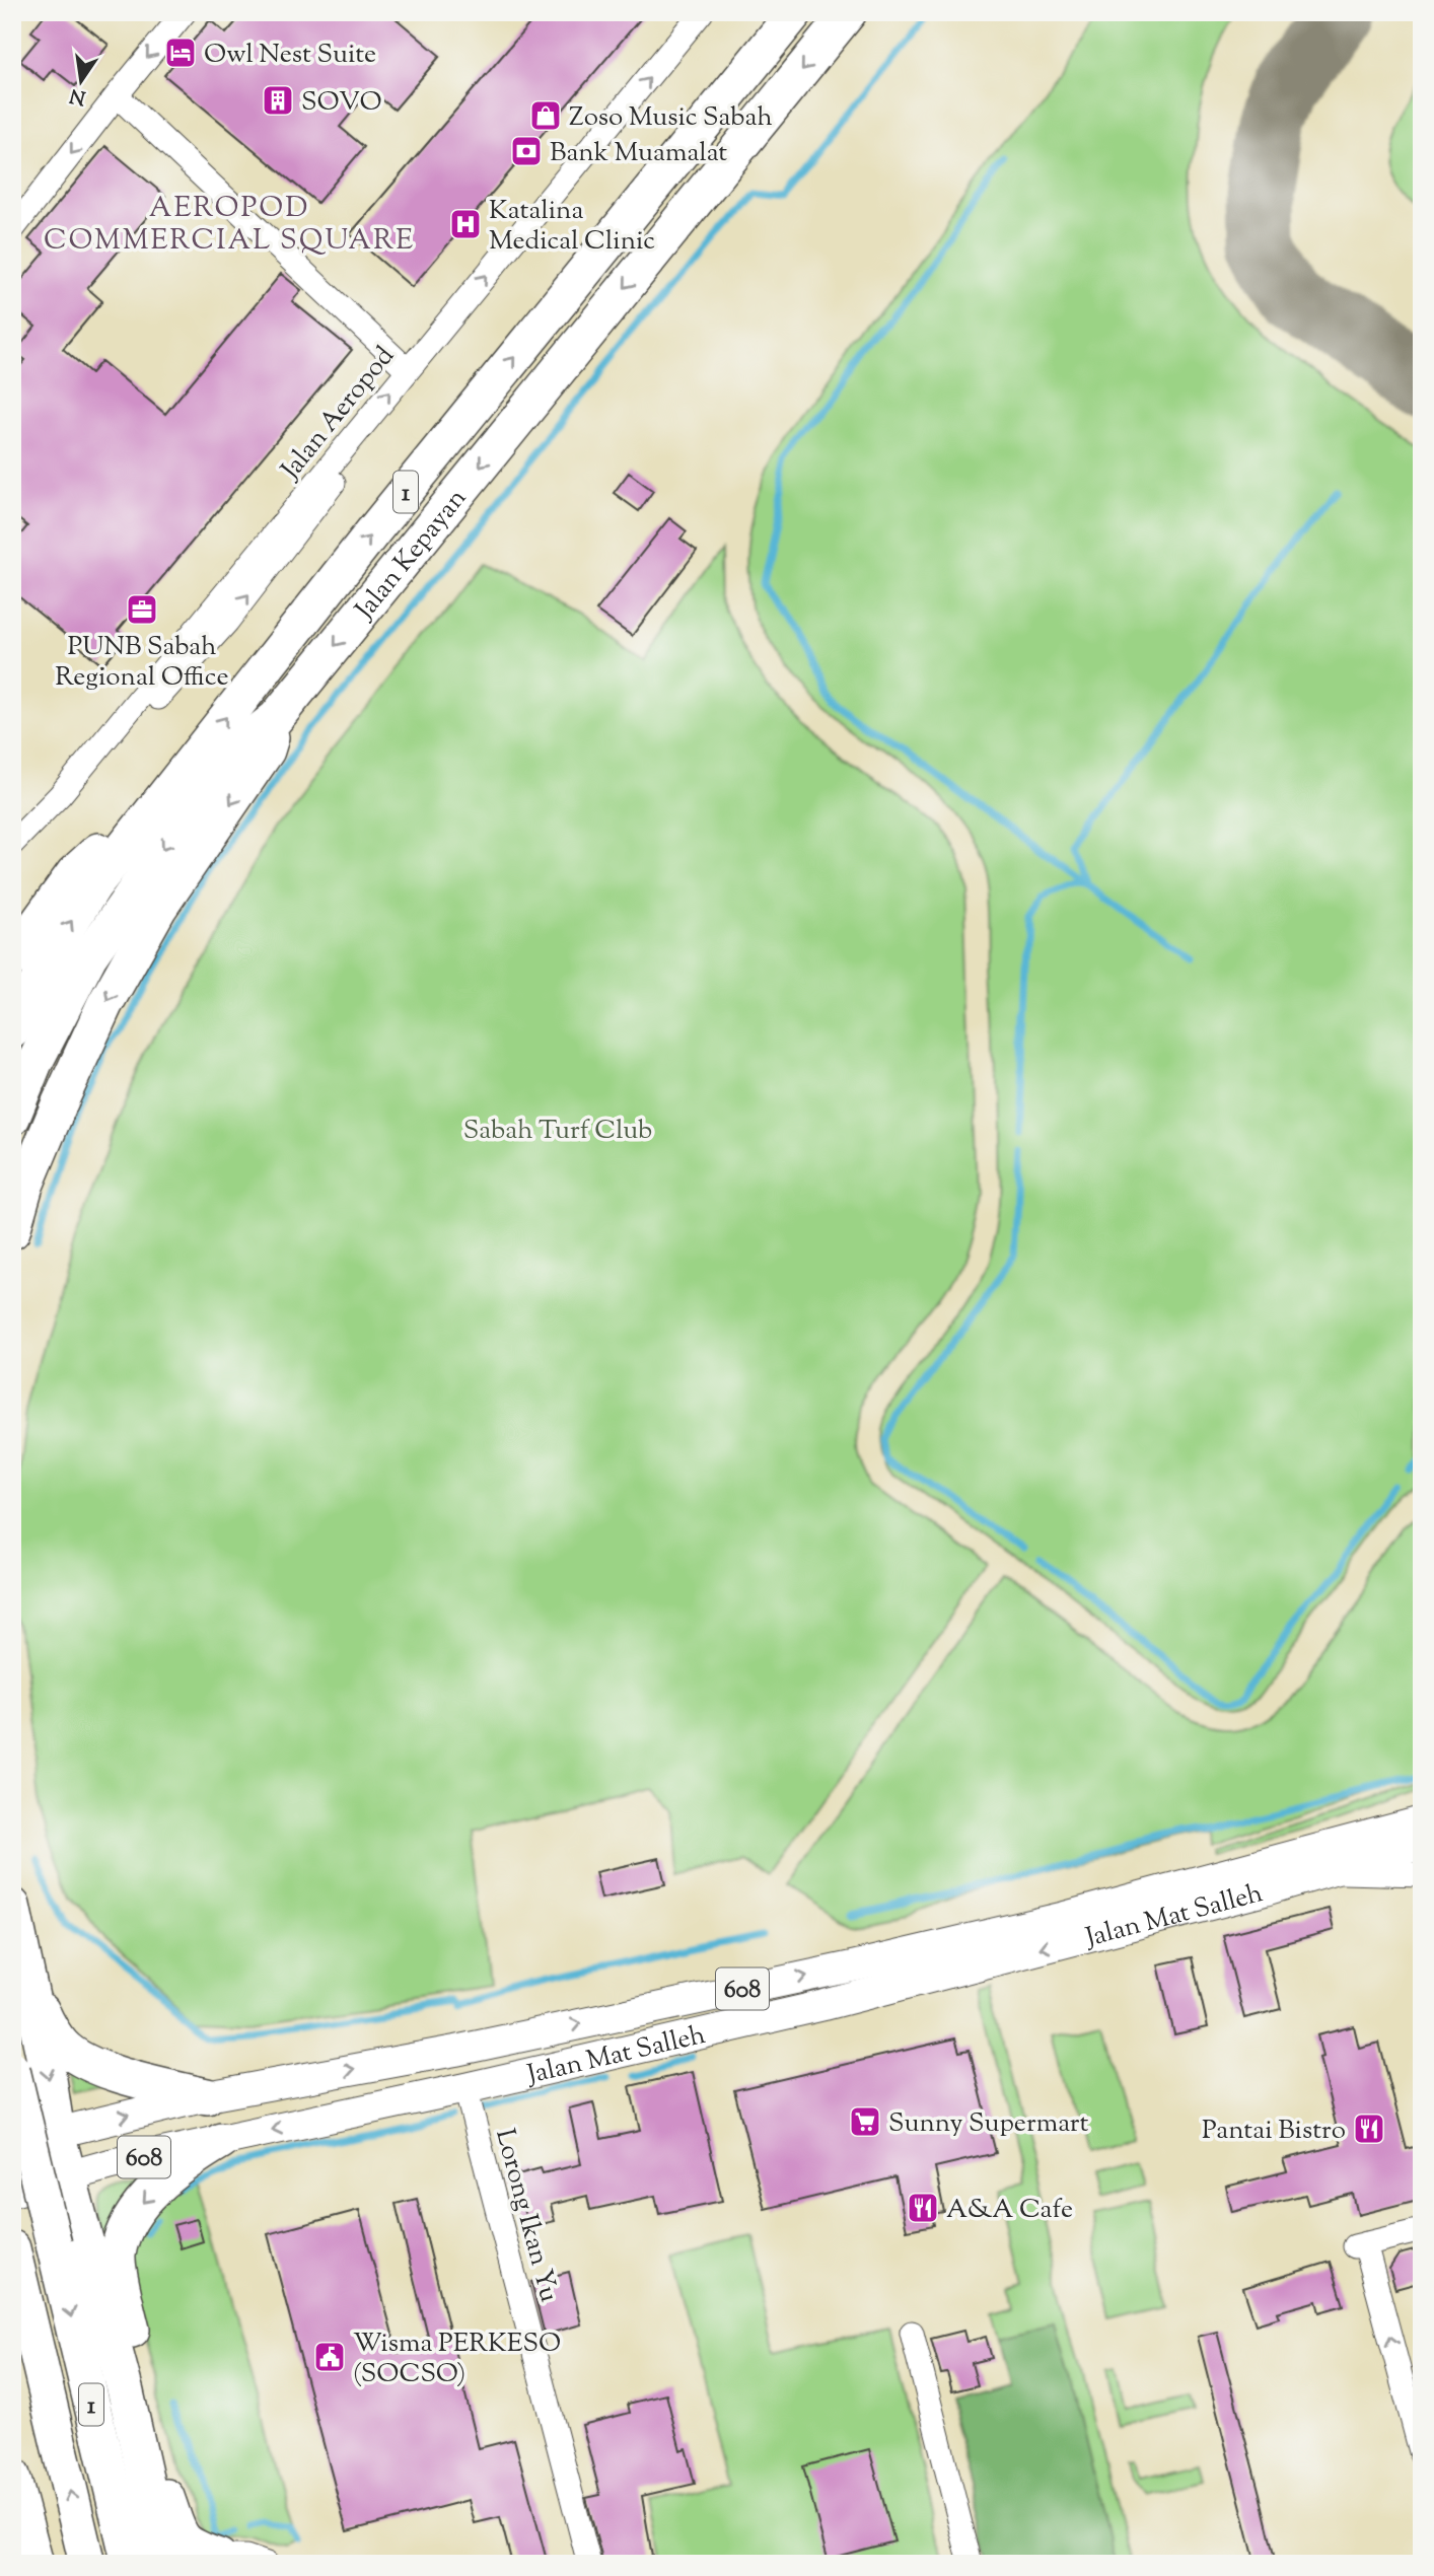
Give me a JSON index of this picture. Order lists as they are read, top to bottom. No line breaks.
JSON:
{"streets":{"highway":["1","Jalan Kepayan"],"main road":["Jalan Mat Salleh","608"],"street":["Jalan Aeropod","Lorong Ikan Yu"]},"crossings":[["Jalan Mat Salleh","Lorong Ikan Yu"]],"one_way":["Jalan Aeropod"],"districts":["AEROPOD COMMERCIAL SQUARE"],"parks":["Sabah Turf Club"],"places":{"hotel":["Owl Nest Suite"],"building":["SOVO"],"shop":["Zoso Music Sabah"],"bank":["Bank Muamalat"],"hospital":["Katalina Medical Clinic"],"office":["PUNB Sabah Regional Office"],"supermarket":["Sunny Supermart"],"restaurant":["Pantai Bistro","A&A Cafe"],"public building":["Wisma PERKESO (SOCSO)"]},"north":"bottom"}
